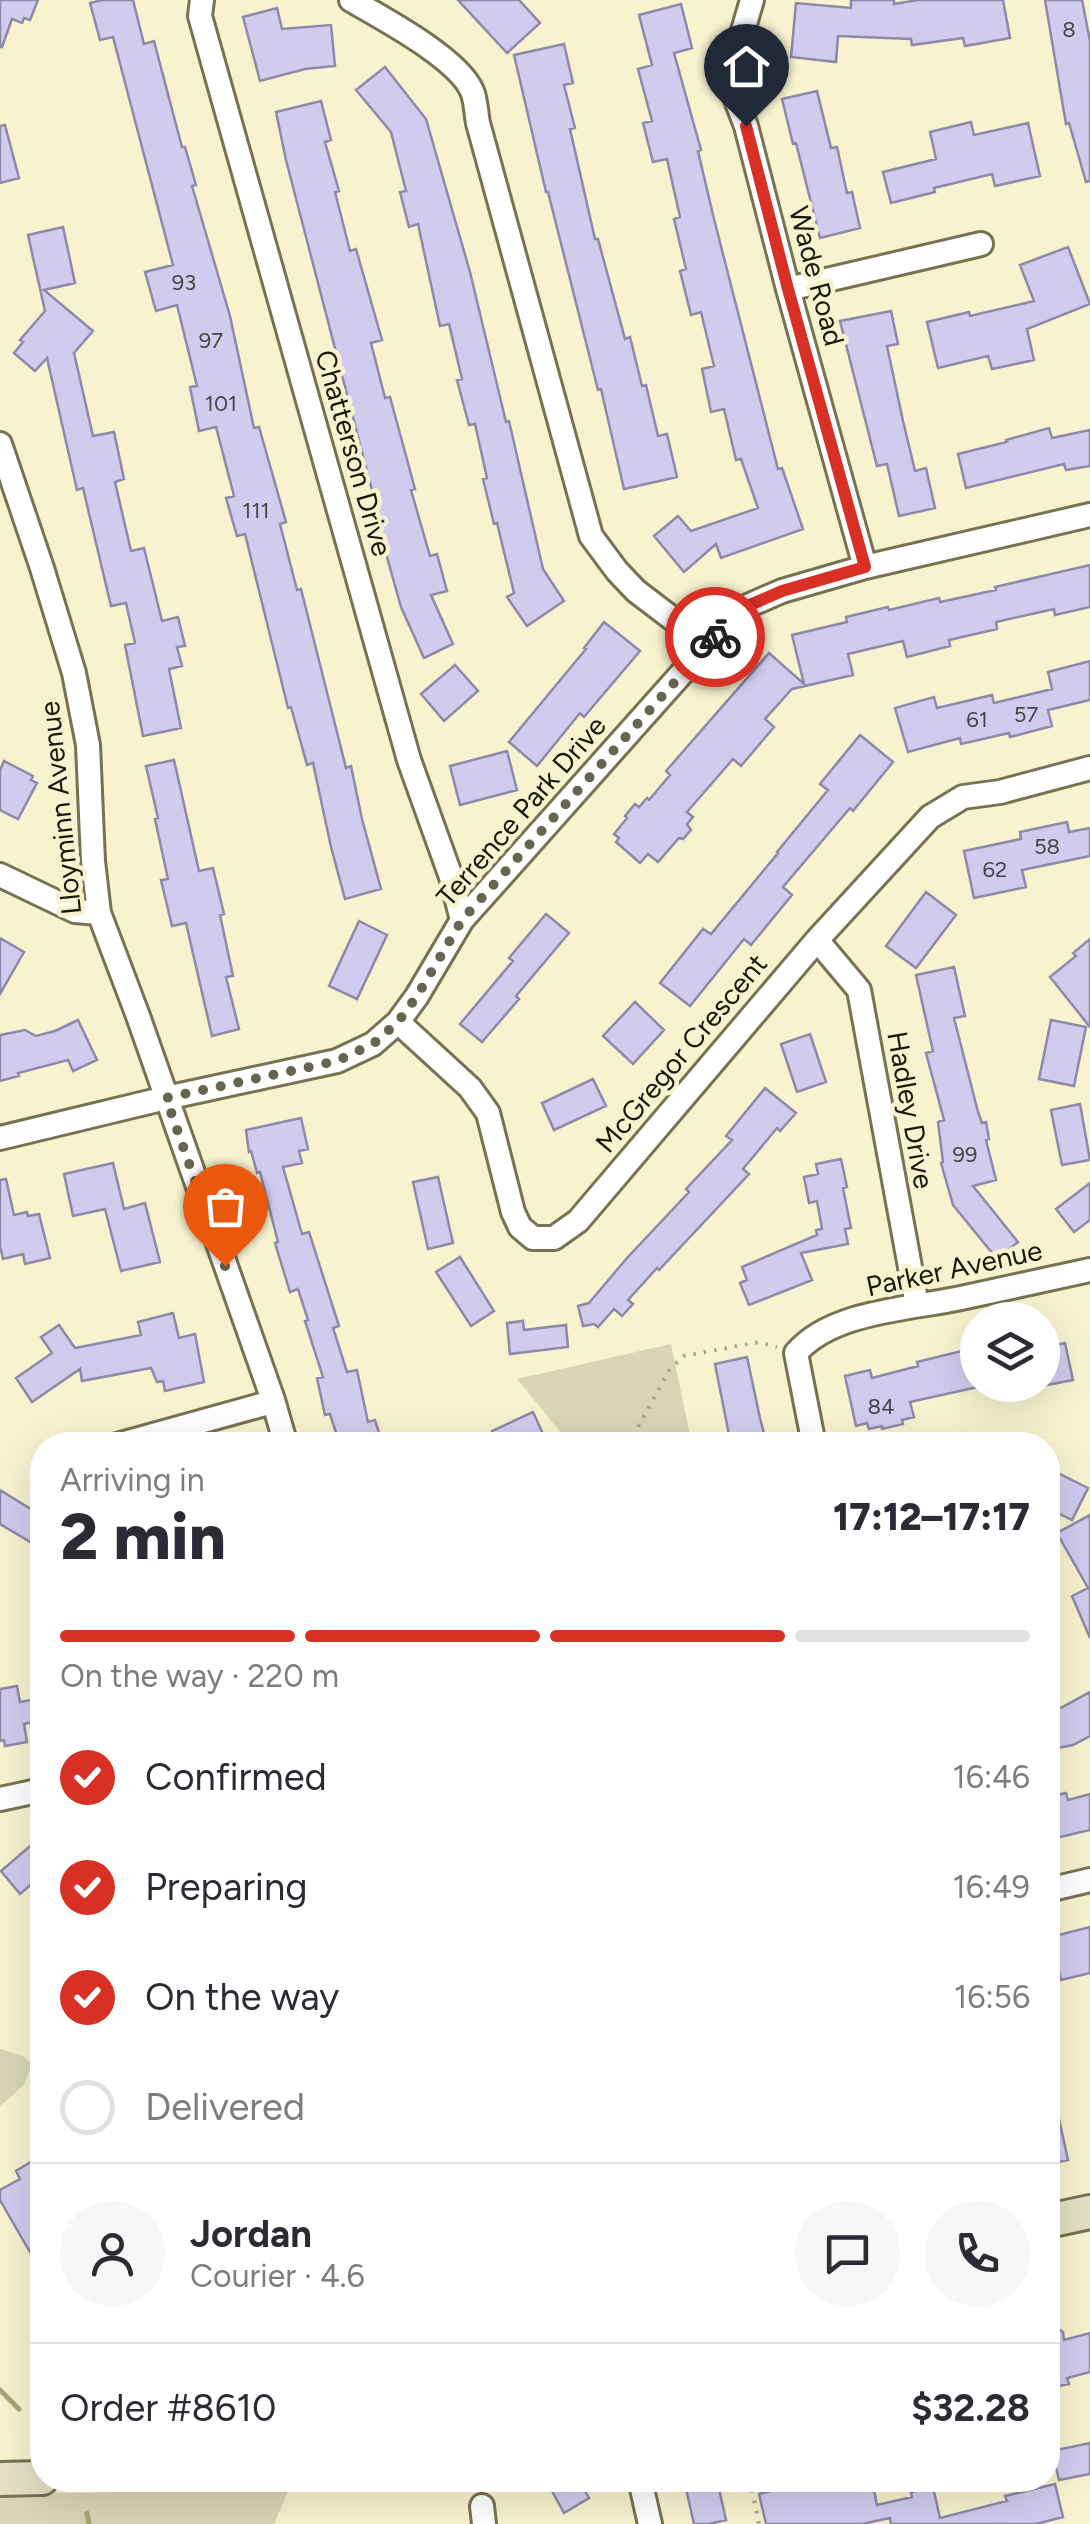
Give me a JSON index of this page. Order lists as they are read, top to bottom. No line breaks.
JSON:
{"streets":{"street":["Wade Road","Chatterson Drive","Lloyminn Avenue","Terrence Park Drive","McGregor Crescent","Hadley Drive","Parker Avenue"]},"crossings":[["Wade Road","Terrence Park Drive"],["Chatterson Drive","Terrence Park Drive"],["Lloyminn Avenue","Terrence Park Drive"],["Terrence Park Drive","McGregor Crescent"],["McGregor Crescent","Hadley Drive"],["Hadley Drive","Parker Avenue"]],"house_numbers":["8","93","97","101","111","57","61","58","62","99","84"],"page":{"heading":["2 min","Arriving in","17:12–17:17"],"panel":["Jordan","Courier · 4.6","Order #8610","$32.28"],"bar":"On the way · 220 m","list":[["Confirmed","16:46"],["Preparing","16:49"],["On the way","16:56"],"Delivered"]}}
